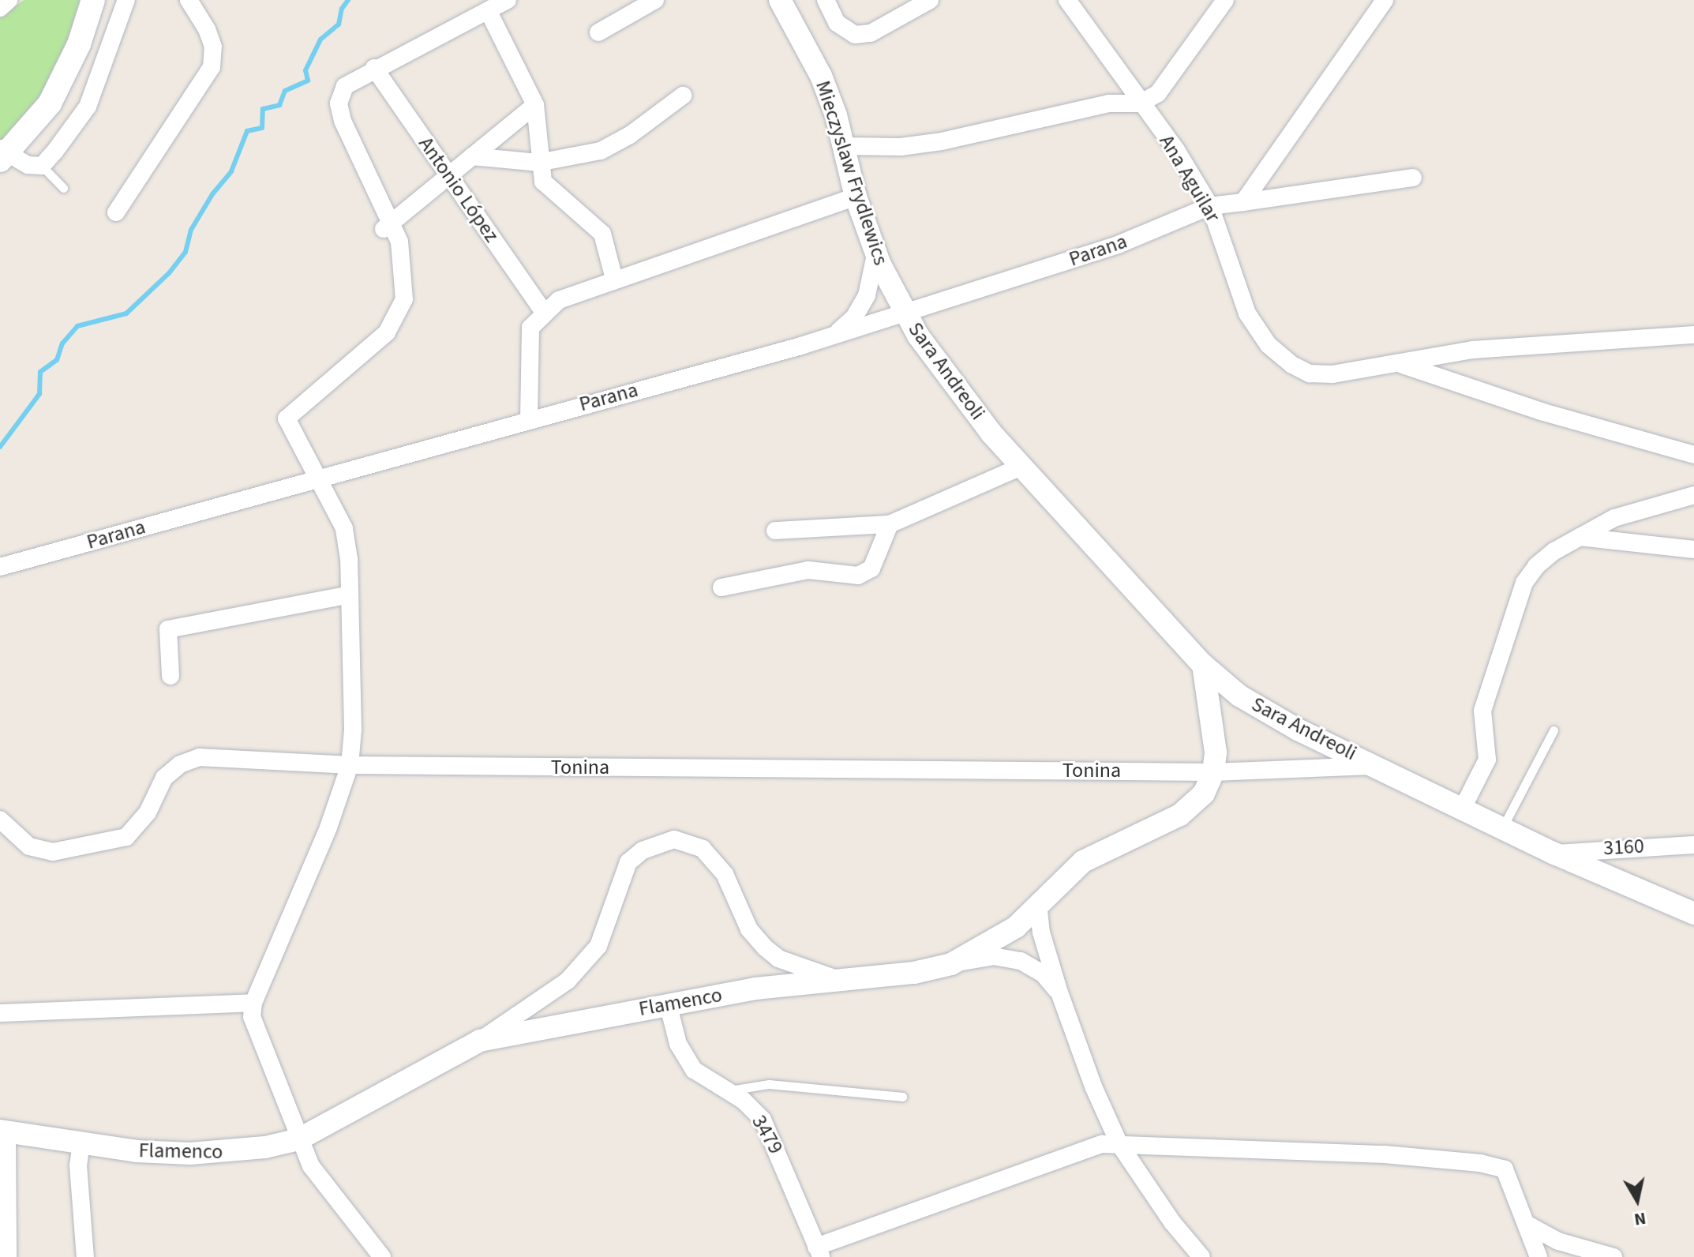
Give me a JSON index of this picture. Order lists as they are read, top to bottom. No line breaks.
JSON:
{"streets":{"street":["Mieczyslaw Frydlewics","Ana Aguilar","Antonio López","Parana","Sara Andreoli","Tonina","3160","Flamenco","3479"]},"crossings":[["Mieczyslaw Frydlewics","Parana"],["Mieczyslaw Frydlewics","Sara Andreoli"],["Ana Aguilar","Parana"],["Parana","Sara Andreoli"],["Sara Andreoli","Tonina"],["Sara Andreoli","3160"],["Sara Andreoli","Flamenco"],["Tonina","Flamenco"],["Flamenco","3479"]],"north":"bottom"}
